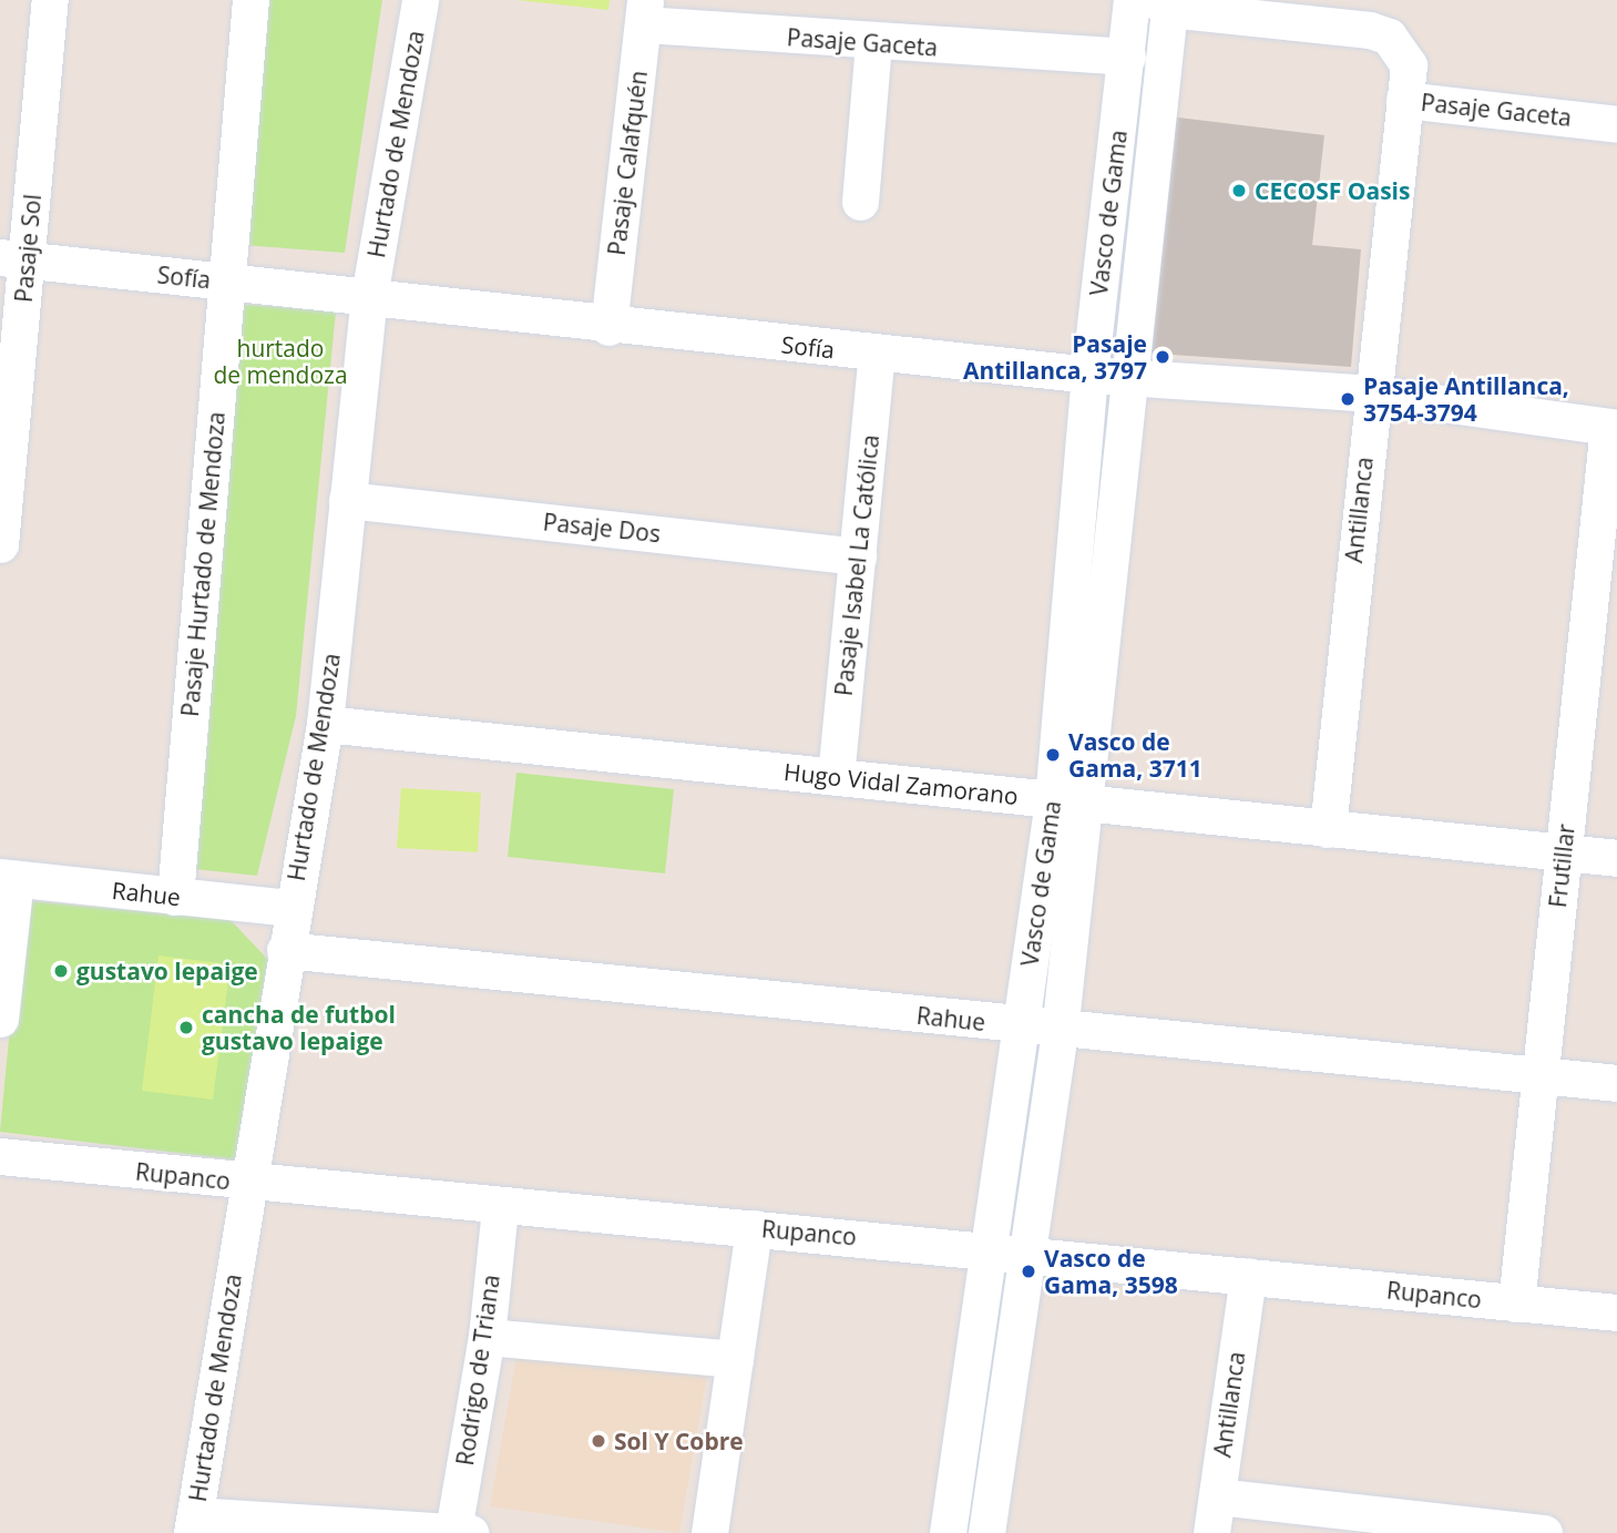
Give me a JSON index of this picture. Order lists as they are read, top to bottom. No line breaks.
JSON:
{"streets":{"street":["Pasaje Gaceta","Hurtado de Mendoza","Pasaje Calafquén","Vasco de Gama","Pasaje Sol","Sofía","Antillanca","Pasaje Dos","Pasaje Hurtado de Mendoza","Pasaje Isabel La Católica","Hugo Vidal Zamorano","Frutillar","Rahue","Rupanco","Rodrigo de Triana"]},"crossings":[["Pasaje Gaceta","Pasaje Calafquén"],["Pasaje Gaceta","Vasco de Gama"],["Pasaje Gaceta","Antillanca"],["Hurtado de Mendoza","Sofía"],["Hurtado de Mendoza","Pasaje Dos"],["Hurtado de Mendoza","Hugo Vidal Zamorano"],["Hurtado de Mendoza","Rahue"],["Hurtado de Mendoza","Rupanco"],["Pasaje Calafquén","Sofía"],["Vasco de Gama","Sofía"],["Vasco de Gama","Hugo Vidal Zamorano"],["Vasco de Gama","Rahue"],["Vasco de Gama","Rupanco"],["Pasaje Sol","Sofía"],["Sofía","Antillanca"],["Sofía","Pasaje Hurtado de Mendoza"],["Sofía","Pasaje Isabel La Católica"],["Sofía","Frutillar"],["Antillanca","Hugo Vidal Zamorano"],["Antillanca","Rupanco"],["Pasaje Dos","Pasaje Isabel La Católica"],["Pasaje Hurtado de Mendoza","Rahue"],["Pasaje Isabel La Católica","Hugo Vidal Zamorano"],["Hugo Vidal Zamorano","Frutillar"],["Frutillar","Rahue"],["Frutillar","Rupanco"],["Rupanco","Rodrigo de Triana"]],"parks":["hurtado de mendoza"],"places":["CECOSF Oasis","Pasaje Antillanca, 3797","Pasaje Antillanca, 3754-3794","Vasco de Gama, 3711","gustavo lepaige","cancha de futbol gustavo lepaige","Vasco de Gama, 3598","Sol Y Cobre"]}
